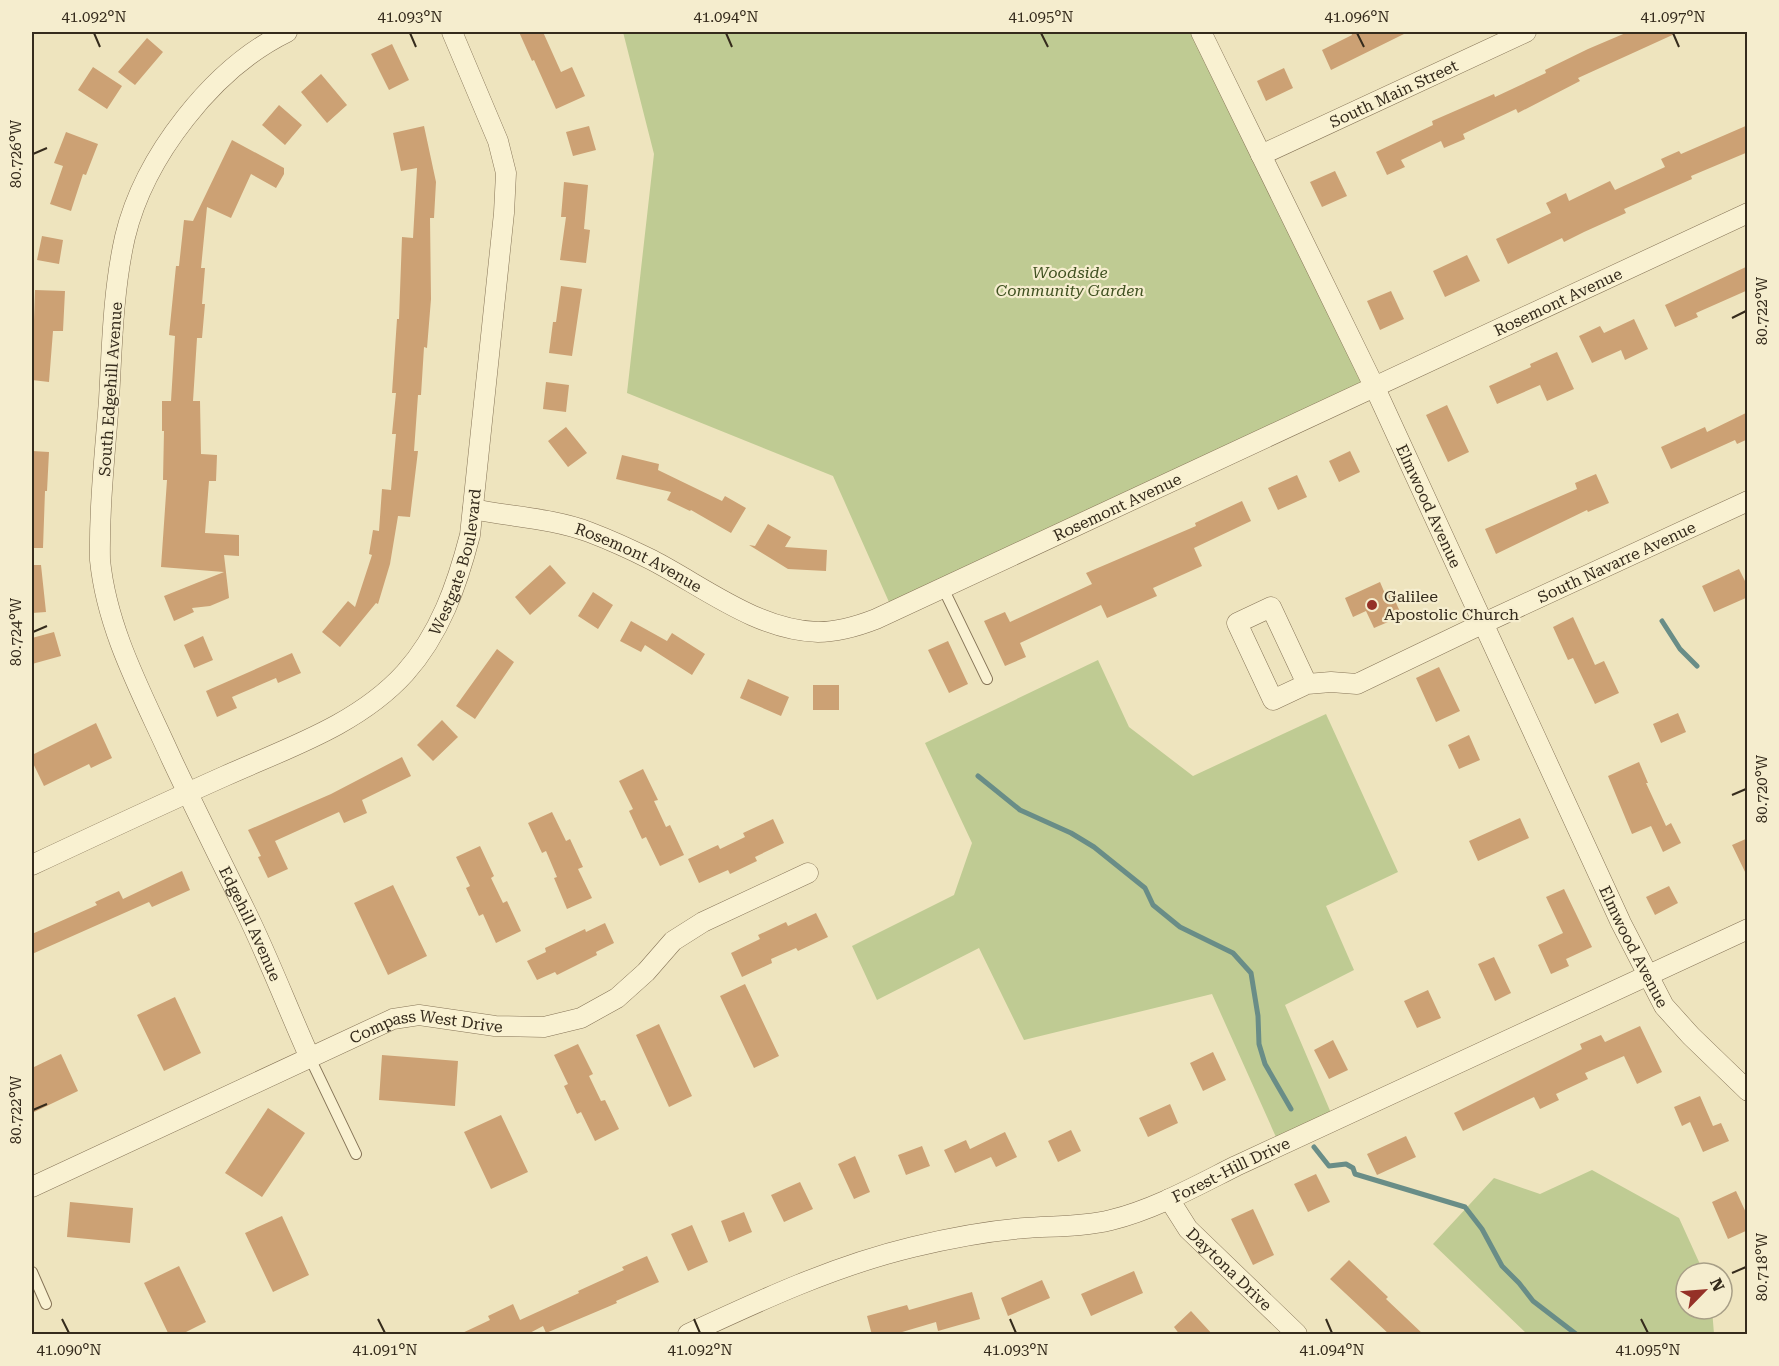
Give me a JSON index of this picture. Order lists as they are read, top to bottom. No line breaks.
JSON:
{"streets":{"street":["South Main Street","Rosemont Avenue","South Edgehill Avenue","Elmwood Avenue","Westgate Boulevard","South Navarre Avenue","Edgehill Avenue","Compass West Drive","Forest-Hill Drive","Daytona Drive"]},"crossings":[["South Main Street","Elmwood Avenue"],["Rosemont Avenue","Elmwood Avenue"],["Rosemont Avenue","Westgate Boulevard"],["South Edgehill Avenue","Westgate Boulevard"],["South Edgehill Avenue","Edgehill Avenue"],["Elmwood Avenue","South Navarre Avenue"],["Elmwood Avenue","Forest-Hill Drive"],["Westgate Boulevard","Edgehill Avenue"],["Edgehill Avenue","Compass West Drive"],["Forest-Hill Drive","Daytona Drive"]],"parks":["Woodside Community Garden"],"places":["Galilee Apostolic Church"],"north":"top right","coordinates":["41.092°N","41.093°N","41.094°N","41.095°N","41.096°N","41.097°N","80.726°W","80.722°W","80.724°W","80.720°W","80.718°W","41.090°N","41.091°N"]}
